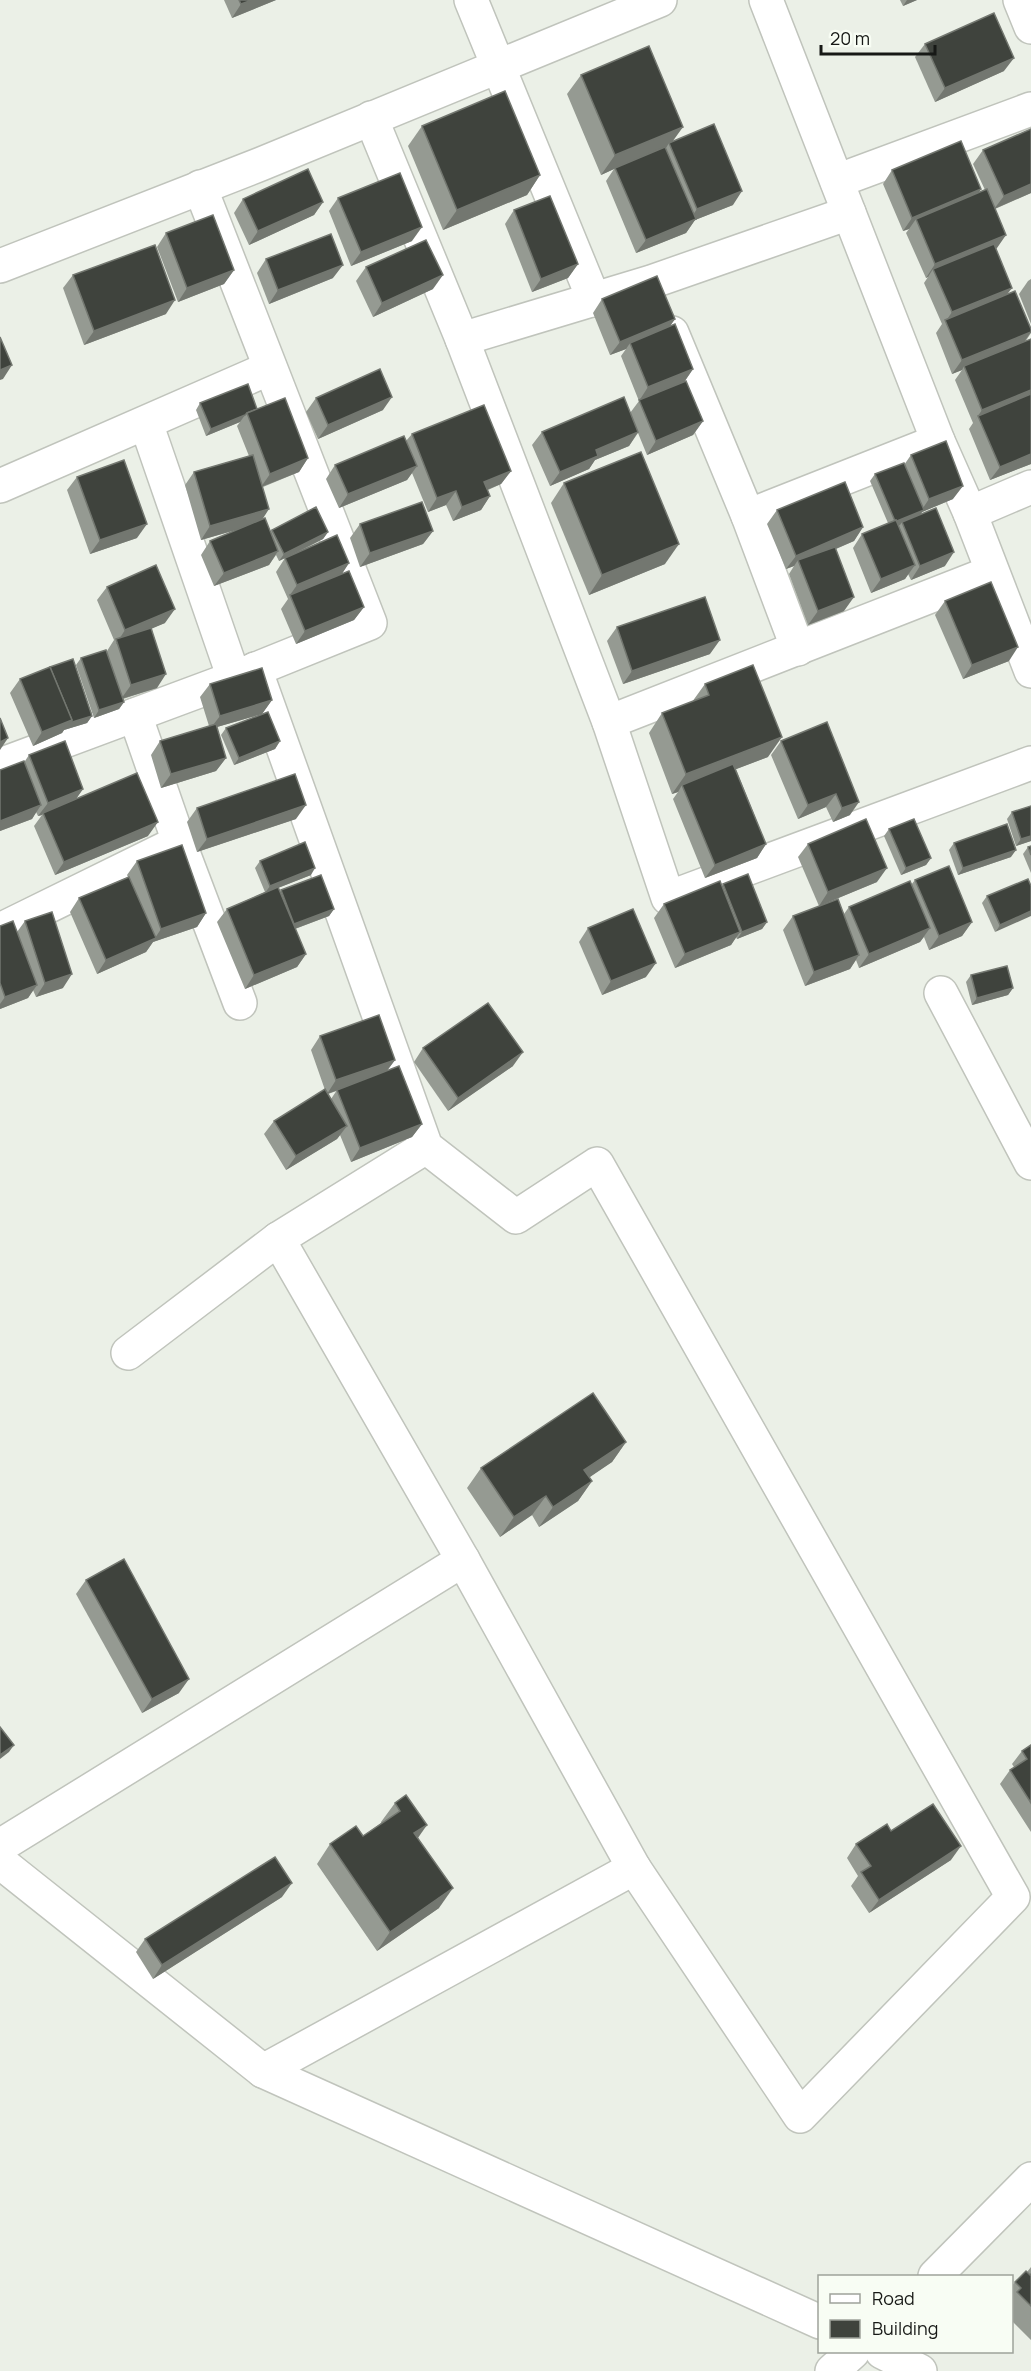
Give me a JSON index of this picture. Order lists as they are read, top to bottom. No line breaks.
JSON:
{"legend":["Road","Building"],"scale_bar":"20 m"}
